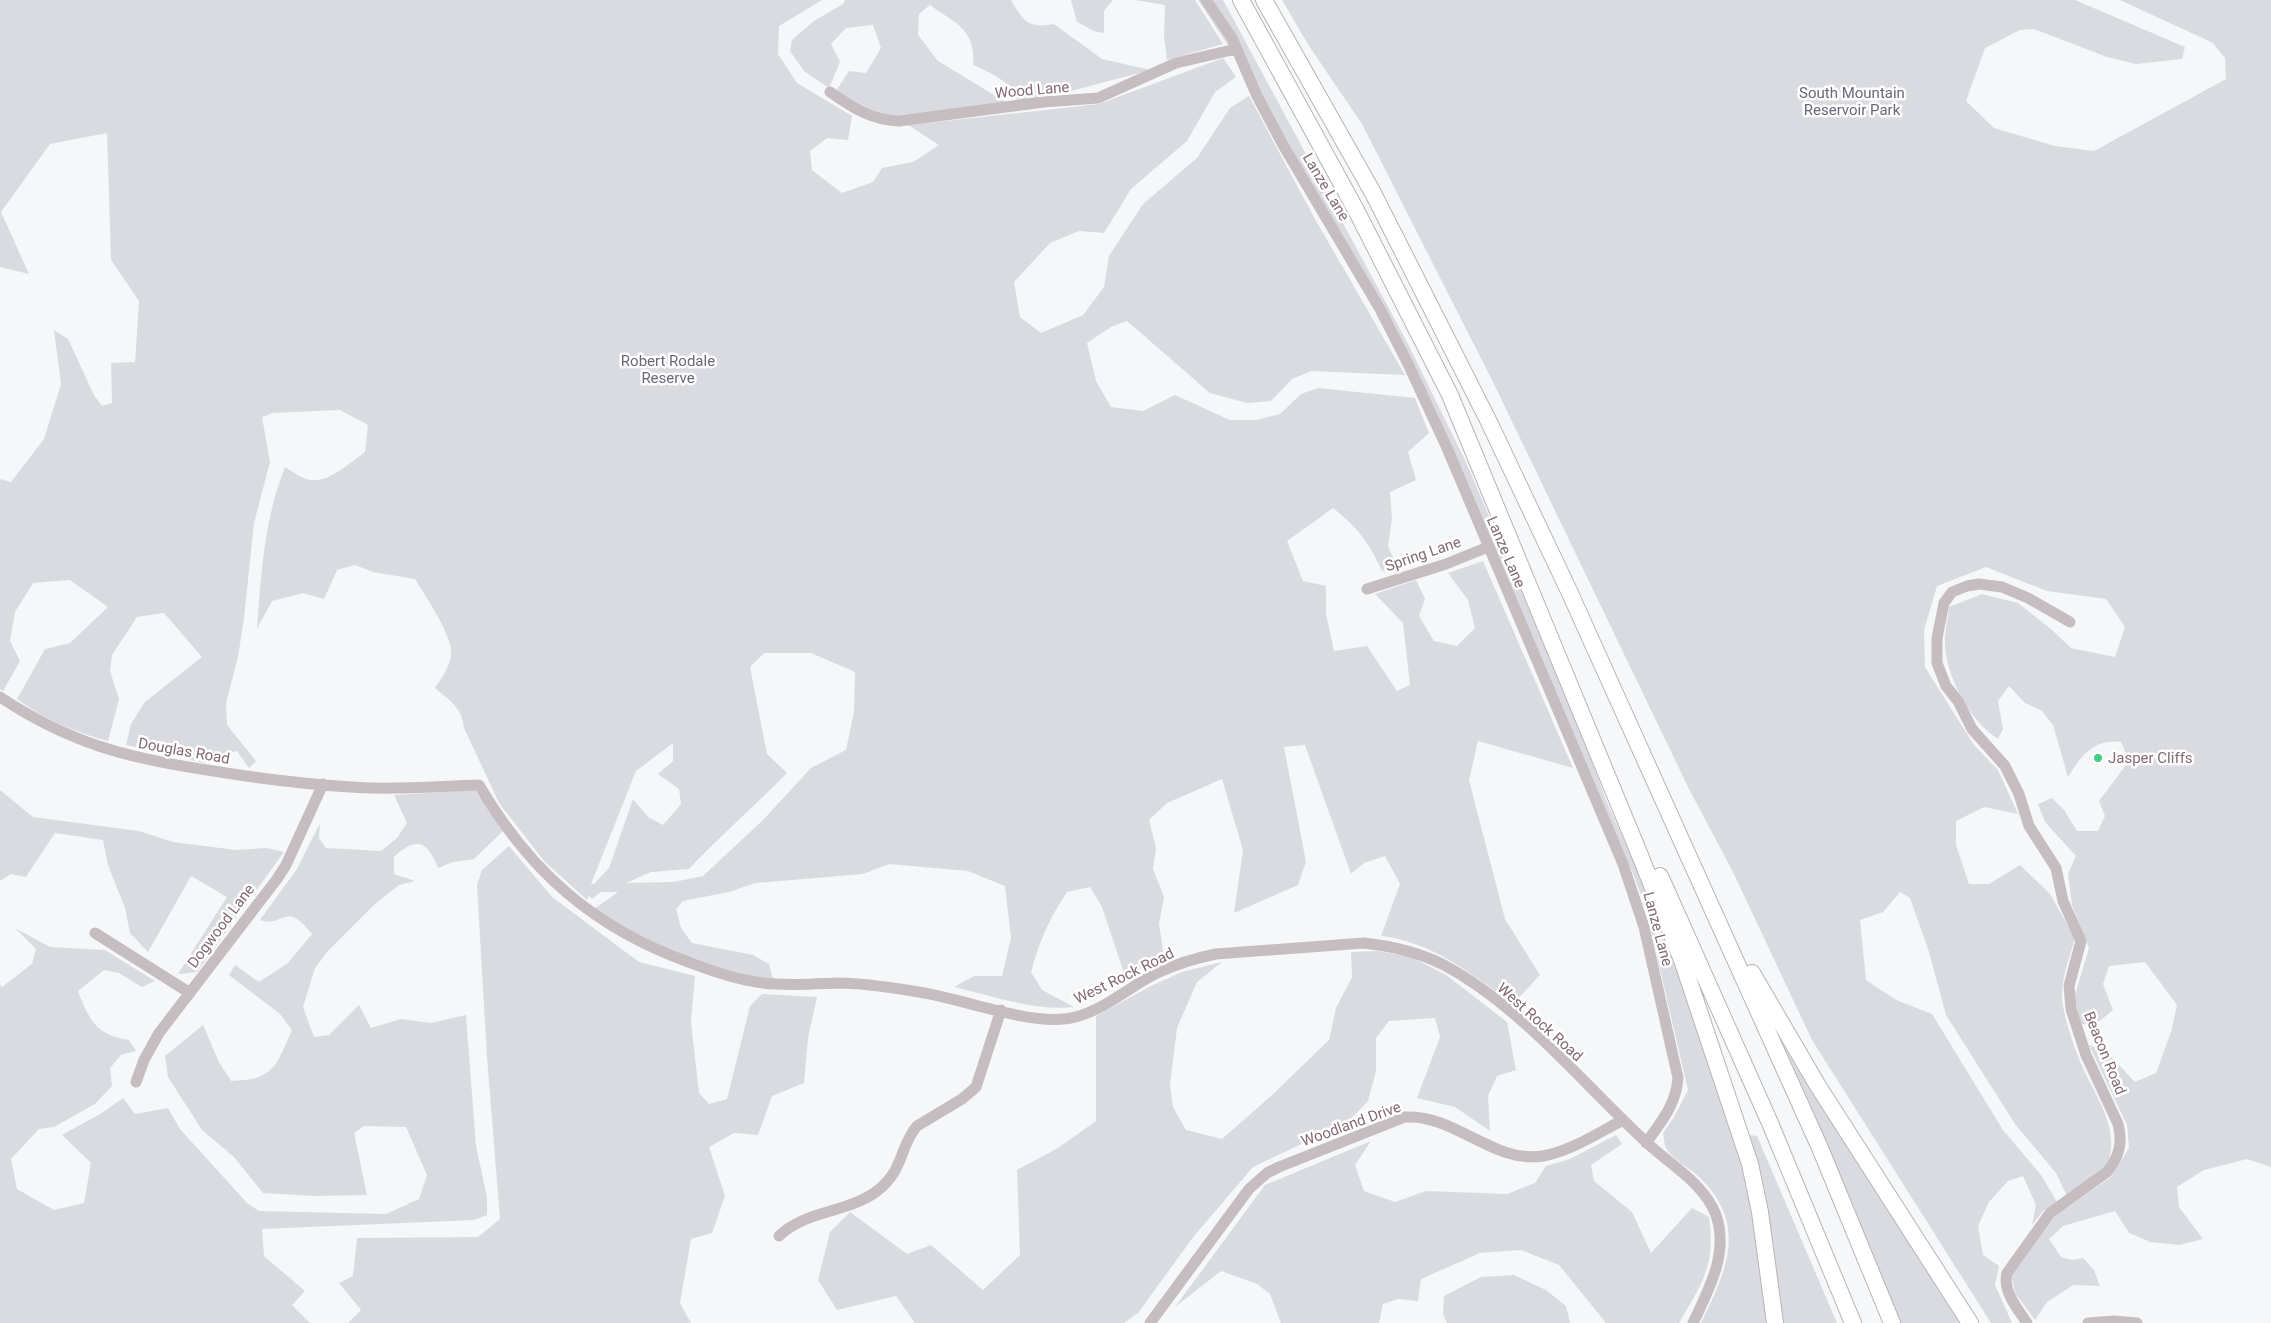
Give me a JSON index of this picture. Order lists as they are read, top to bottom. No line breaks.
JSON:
{"streets":{"street":["Wood Lane","Lanze Lane","Spring Lane","Douglas Road","Dogwood Lane","West Rock Road","Beacon Road","Woodland Drive"]},"crossings":[["Wood Lane","Lanze Lane"],["Lanze Lane","Spring Lane"],["Lanze Lane","West Rock Road"],["Douglas Road","Dogwood Lane"],["Douglas Road","West Rock Road"],["West Rock Road","Woodland Drive"]],"parks":["South Mountain Reservoir Park","Robert Rodale Reserve"],"places":["Jasper Cliffs"]}
